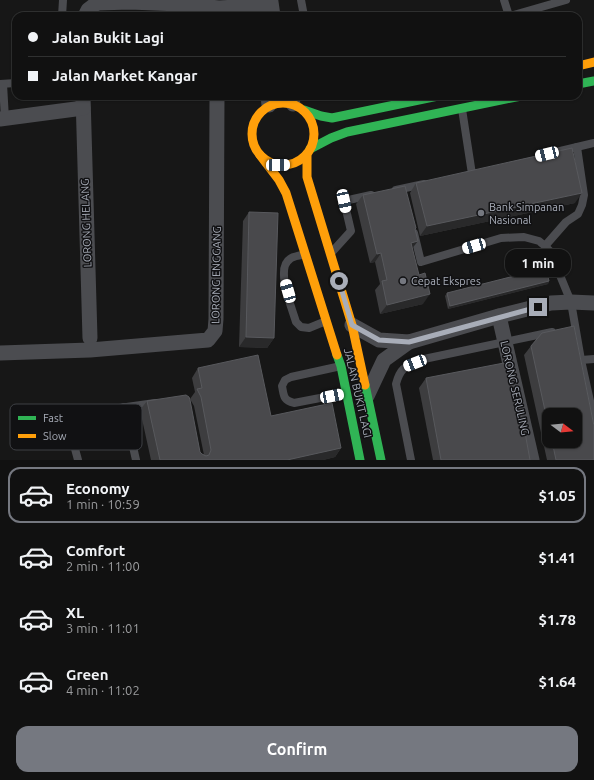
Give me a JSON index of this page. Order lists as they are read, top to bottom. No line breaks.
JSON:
{"streets":{"street":["LORONG HELANG","LORONG ENGGANG","LORONG SERULING","JALAN BUKIT LAGI"]},"places":["Bank Simpanan Nasional","Cepat Ekspres"],"legend":["Fast","Slow"],"north":"right","page":{"banner":["Jalan Bukit Lagi","Jalan Market Kangar"],"bubble":"1 min","list":[{"name":"Economy","note":"1 min · 10:59","value":"$1.05"},{"name":"Comfort","note":"2 min · 11:00","value":"$1.41"},{"name":"XL","note":"3 min · 11:01","value":"$1.78"},{"name":"Green","note":"4 min · 11:02","value":"$1.64"}],"buttons":"Confirm"}}
